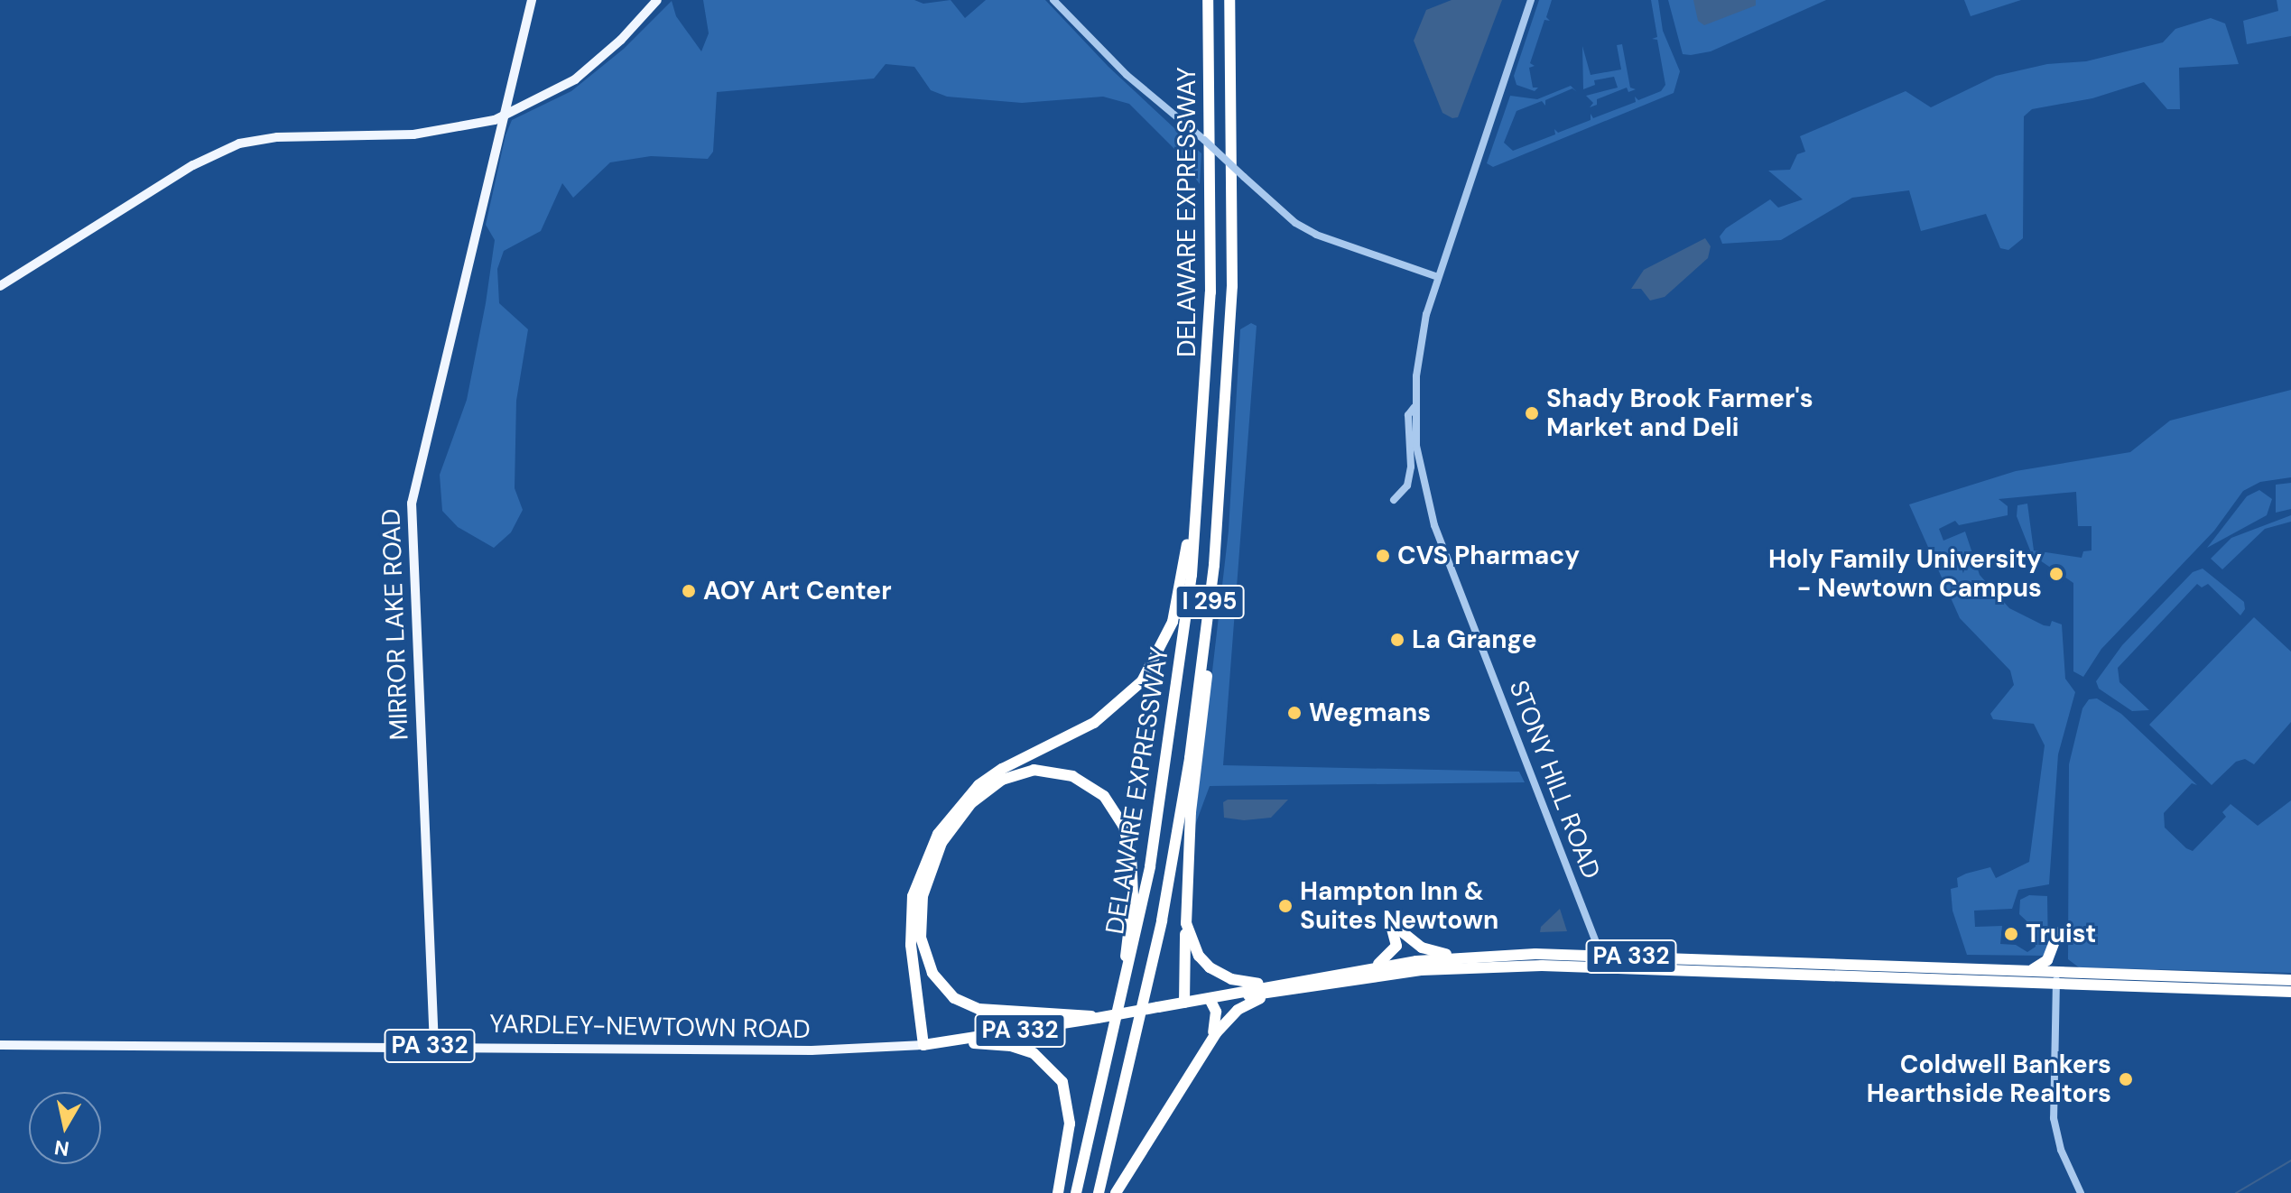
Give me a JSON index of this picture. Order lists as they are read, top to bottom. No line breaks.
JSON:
{"streets":{"highway":["DELAWARE EXPRESSWAY","I 295","PA 332","YARDLEY-NEWTOWN ROAD"],"main road":["MIRROR LAKE ROAD"],"street":["STONY HILL ROAD"]},"crossings":[["MIRROR LAKE ROAD","YARDLEY-NEWTOWN ROAD"],["STONY HILL ROAD","YARDLEY-NEWTOWN ROAD"],["PA 332","YARDLEY-NEWTOWN ROAD"]],"places":["Shady Brook Farmer's Market and Deli","CVS Pharmacy","Holy Family University - Newtown Campus","AOY Art Center","La Grange","Wegmans","Hampton Inn & Suites Newtown","Truist","Coldwell Bankers Hearthside Realtors"],"north":"bottom"}
